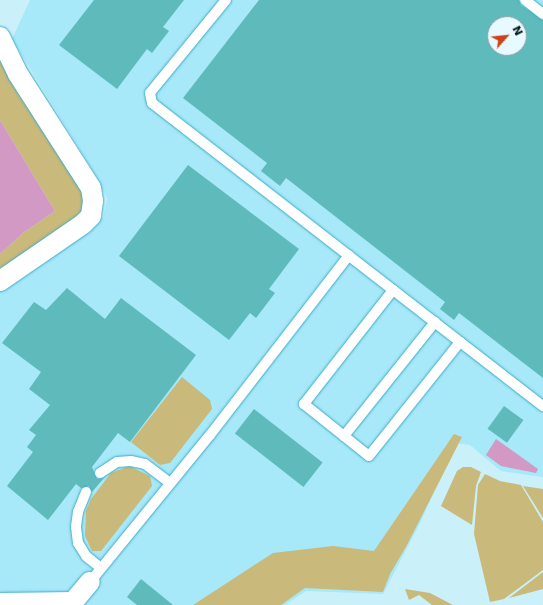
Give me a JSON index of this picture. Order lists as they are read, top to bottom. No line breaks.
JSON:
{"north":"top right"}
